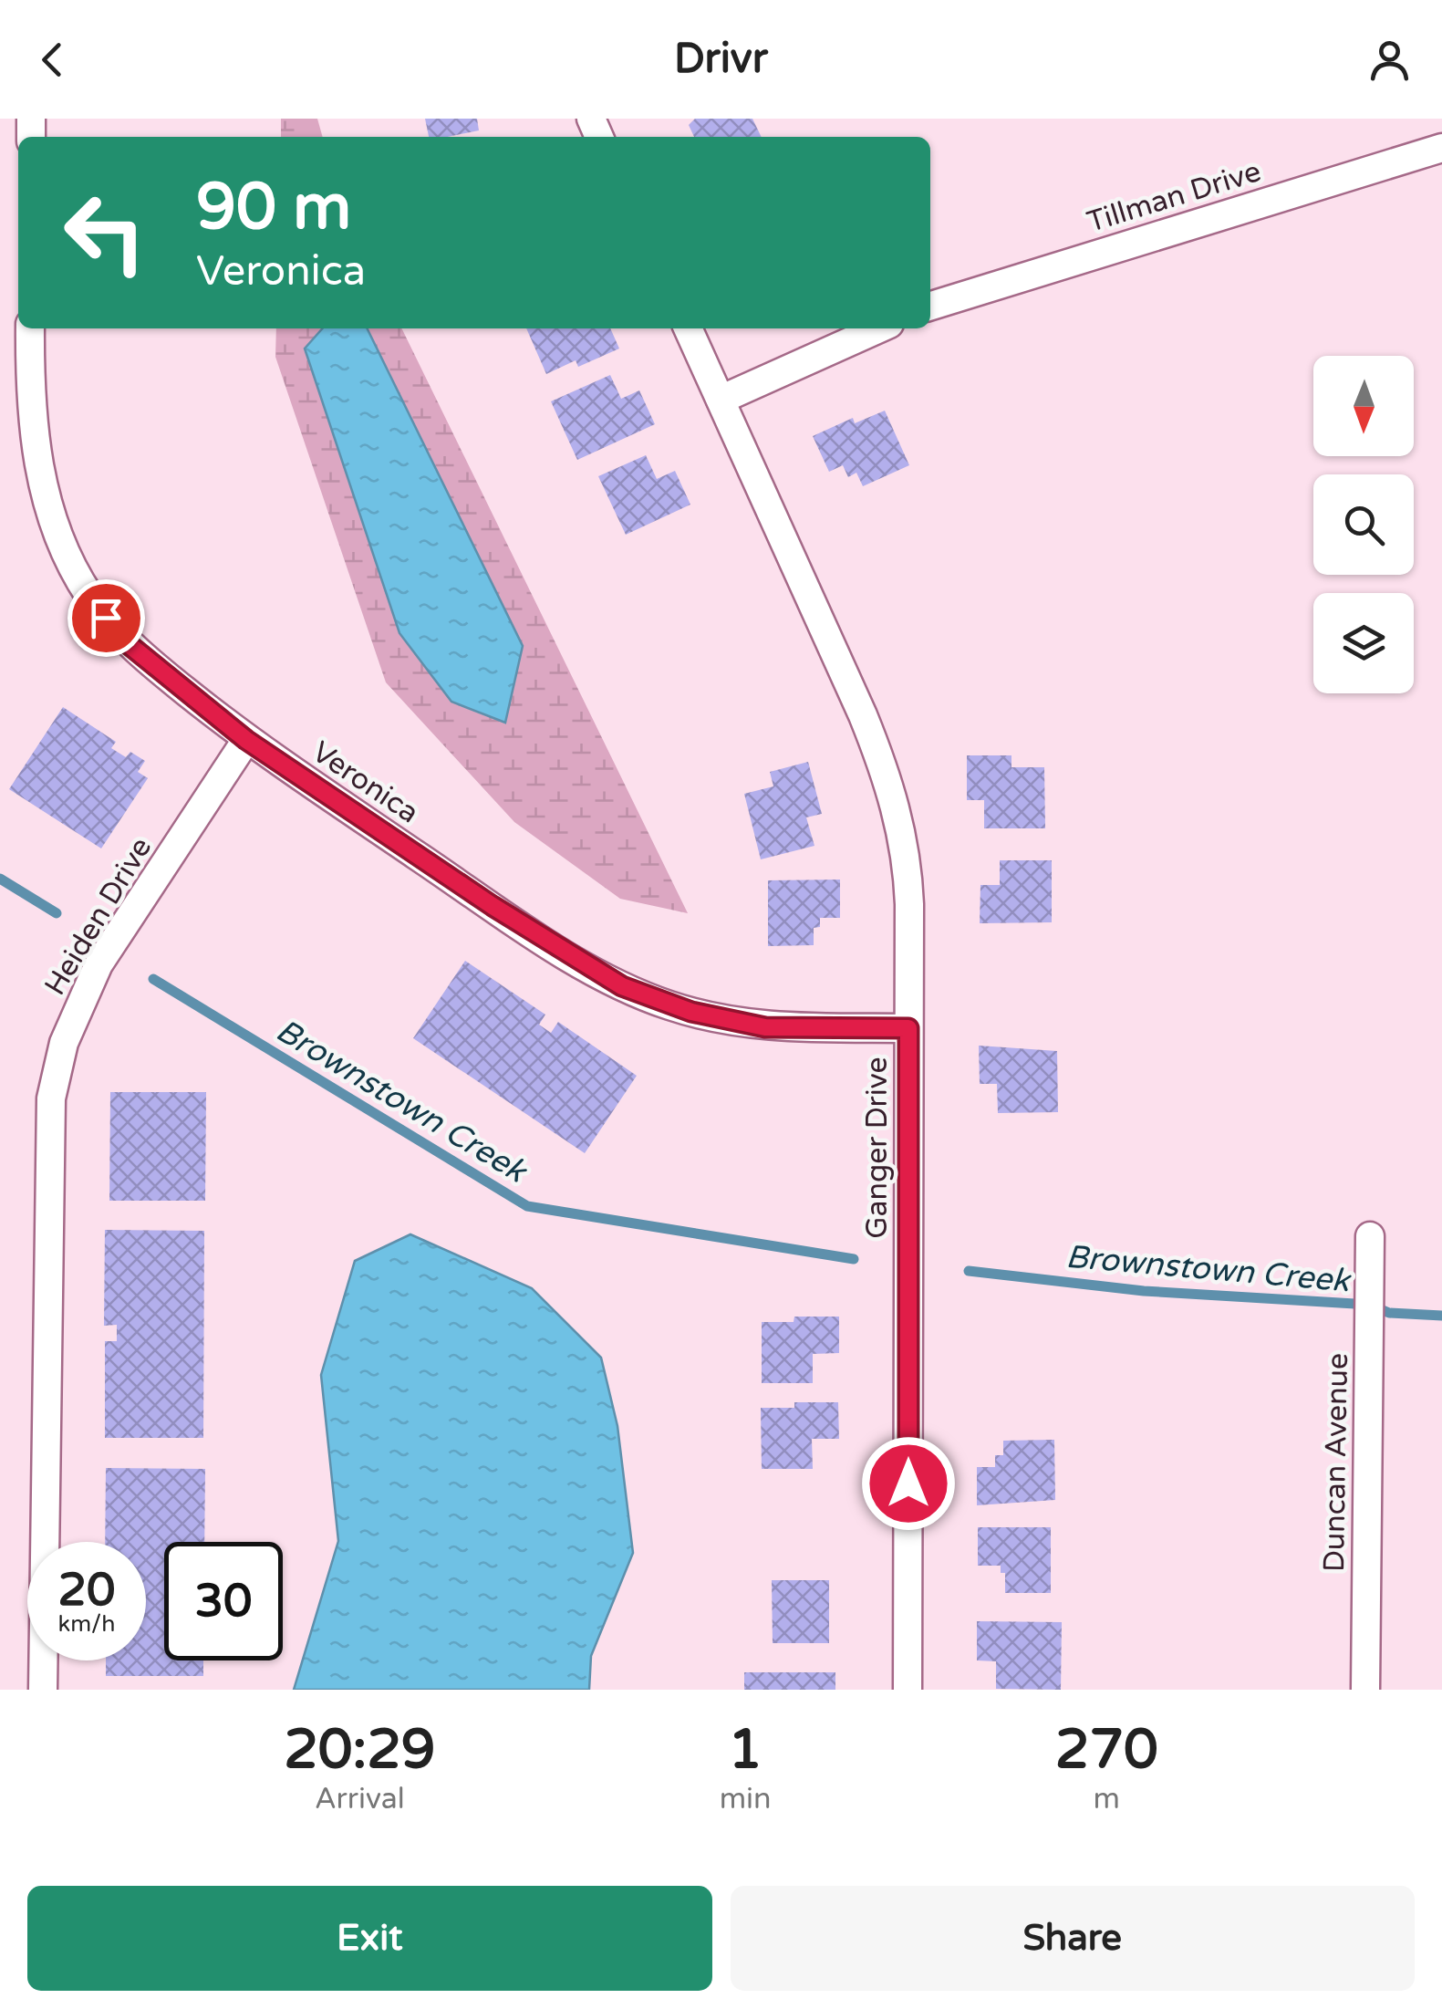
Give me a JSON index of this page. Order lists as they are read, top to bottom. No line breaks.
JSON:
{"streets":{"street":["Tillman Drive","Veronica","Heiden Drive","Ganger Drive","Duncan Avenue"]},"crossings":[["Veronica","Heiden Drive"],["Veronica","Ganger Drive"]],"water":["Brownstown Creek"],"north":"bottom","page":{"header":"Drivr","turn":["90 m","Veronica"],"speed":"20 km/h","limit":"30","eta":["20:29","Arrival","1","min","270","m"],"buttons":["Exit","Share"]}}
